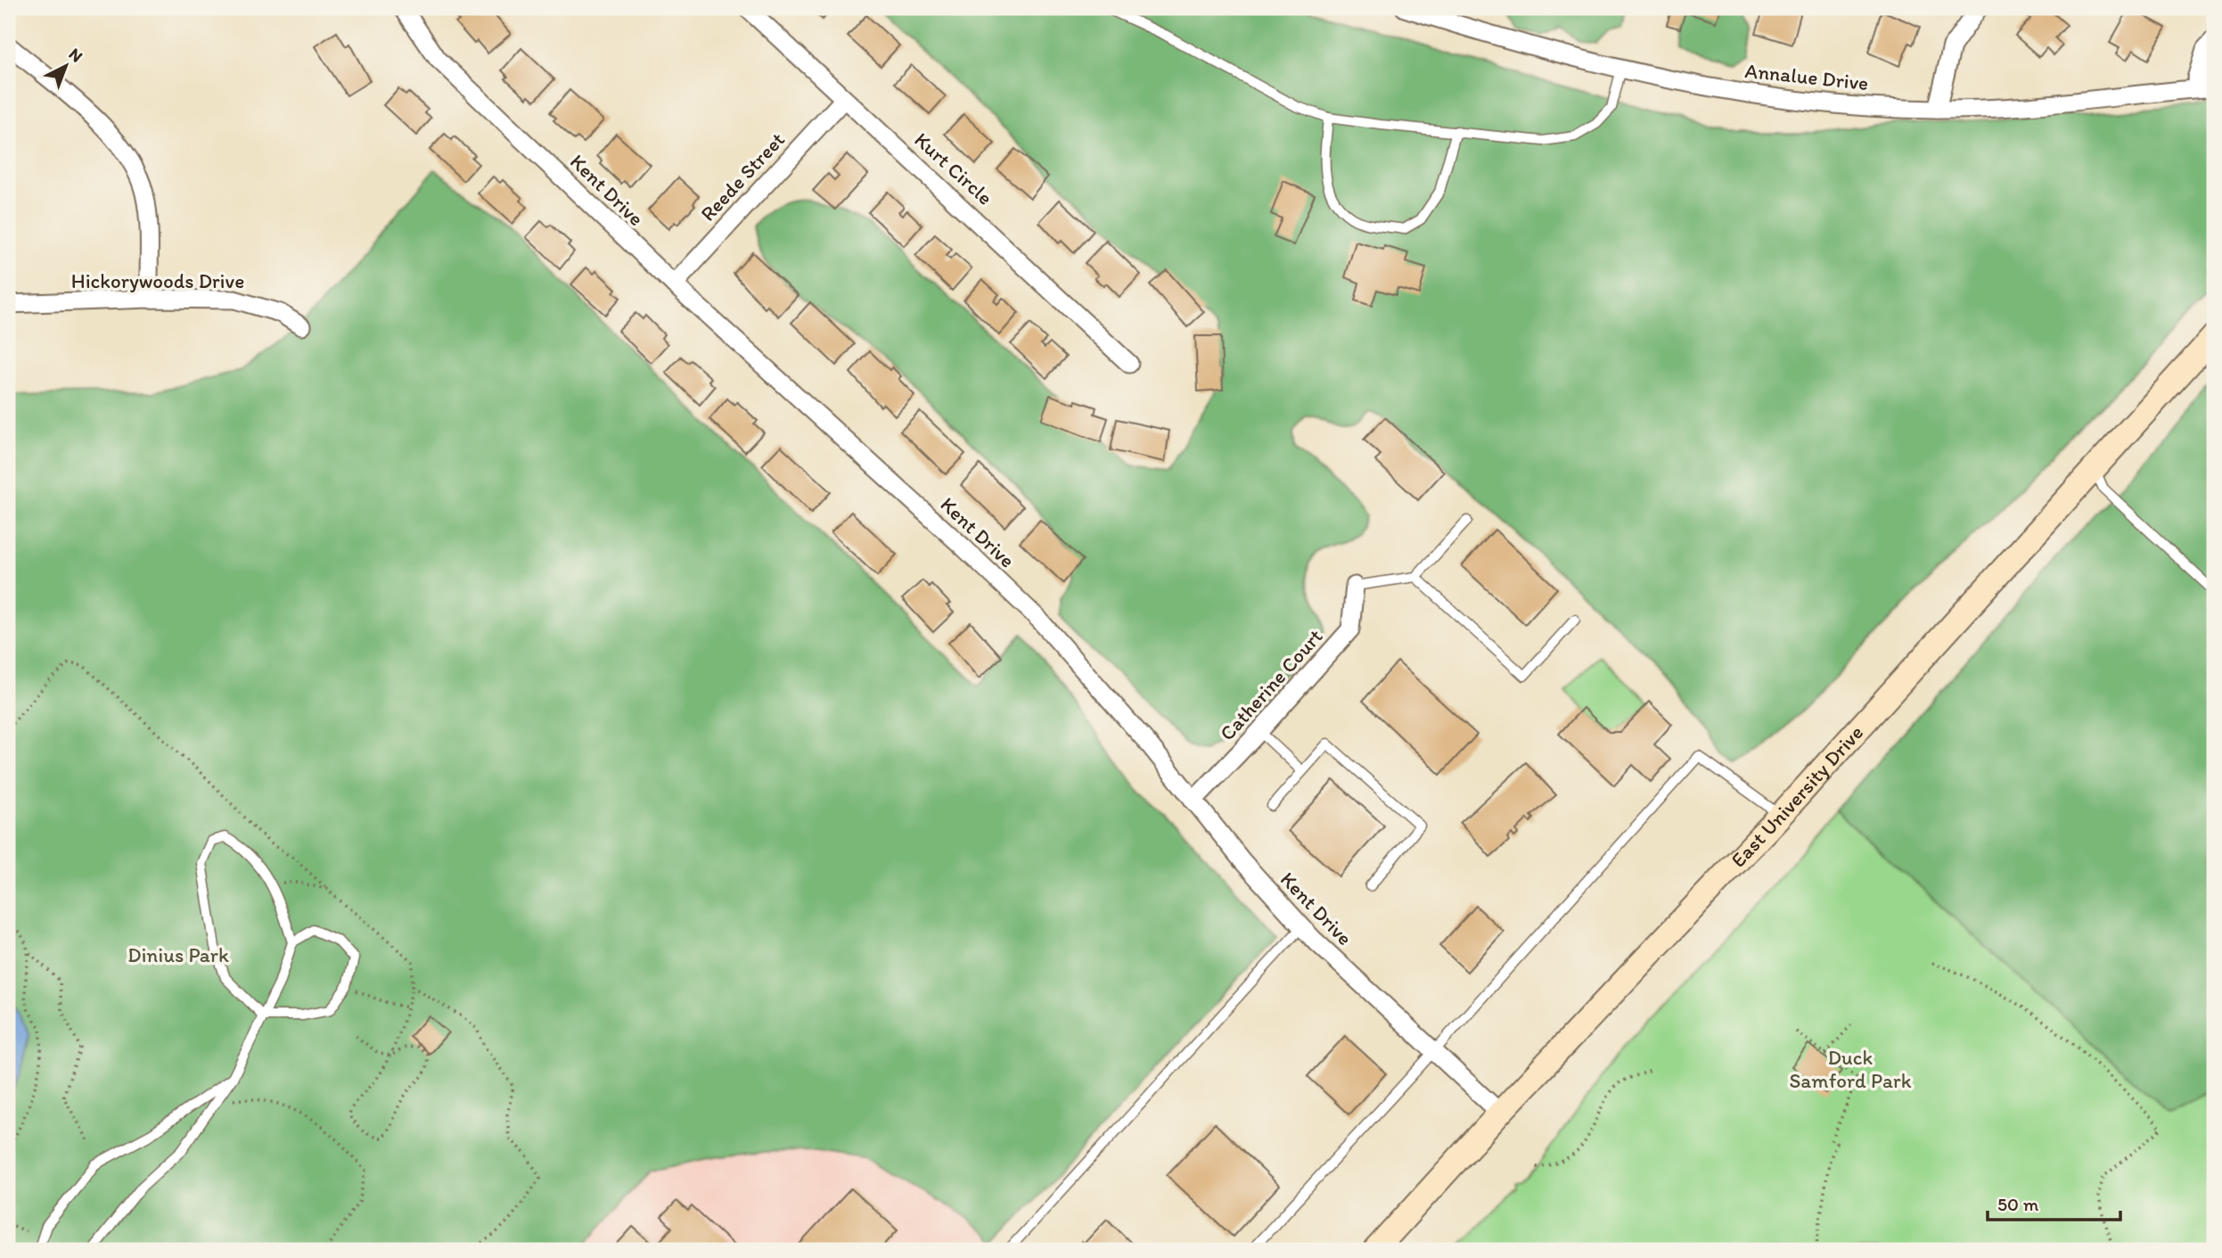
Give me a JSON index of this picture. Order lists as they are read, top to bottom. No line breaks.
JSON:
{"streets":{"main road":["East University Drive"],"street":["Annalue Drive","Kurt Circle","Reede Street","Kent Drive","Hickorywoods Drive","Catherine Court"]},"crossings":[["Kurt Circle","Reede Street"],["Reede Street","Kent Drive"],["Kent Drive","Catherine Court"],["Kent Drive","East University Drive"]],"parks":["Dinius Park","Duck Samford Park"],"scale_bar":"50 m","north":"top right"}
